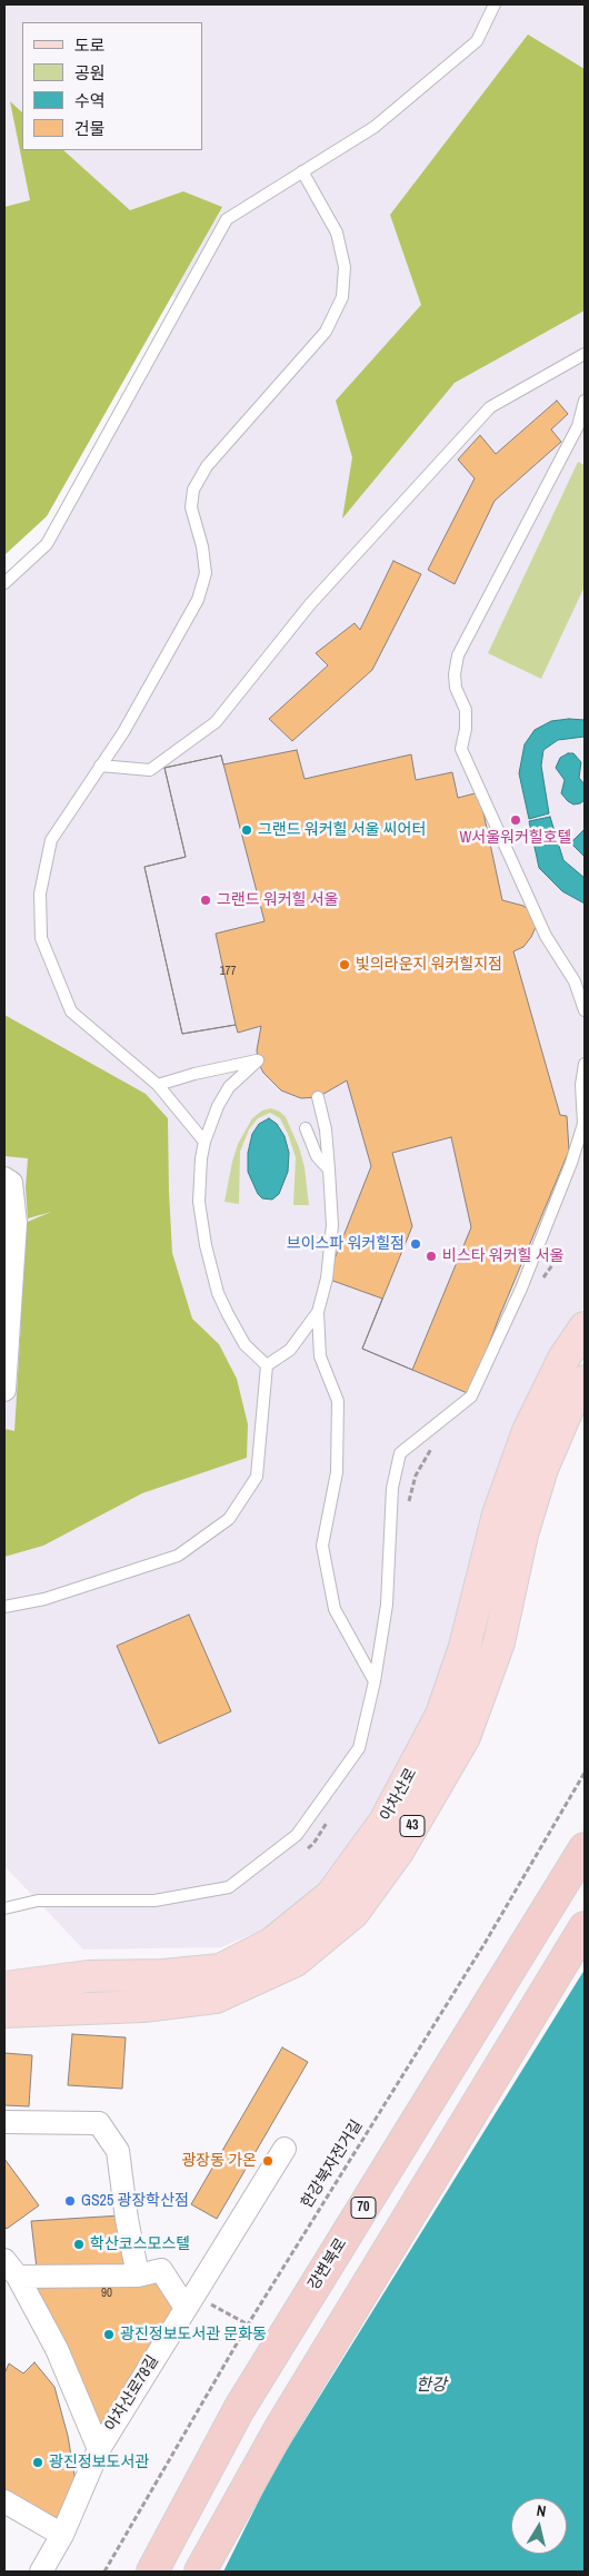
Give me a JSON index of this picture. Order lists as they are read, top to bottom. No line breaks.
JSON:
{"streets":{"highway":["70","강변북로"],"main road":["아차산로","43"],"street":["아차산로78길"],"path":["한강북자전거길"]},"water":["한강"],"places":["W서울워커힐호텔","그랜드 워커힐 서울 씨어터","그랜드 워커힐 서울","빛의라운지 워커힐지점","브이스파 워커힐점","비스타 워커힐 서울","광장동 가온","GS25 광장학산점","학산코스모스텔","광진정보도서관 문화동","광진정보도서관"],"house_numbers":["177","90"],"legend":["도로","공원","수역","건물"],"north":"top"}
